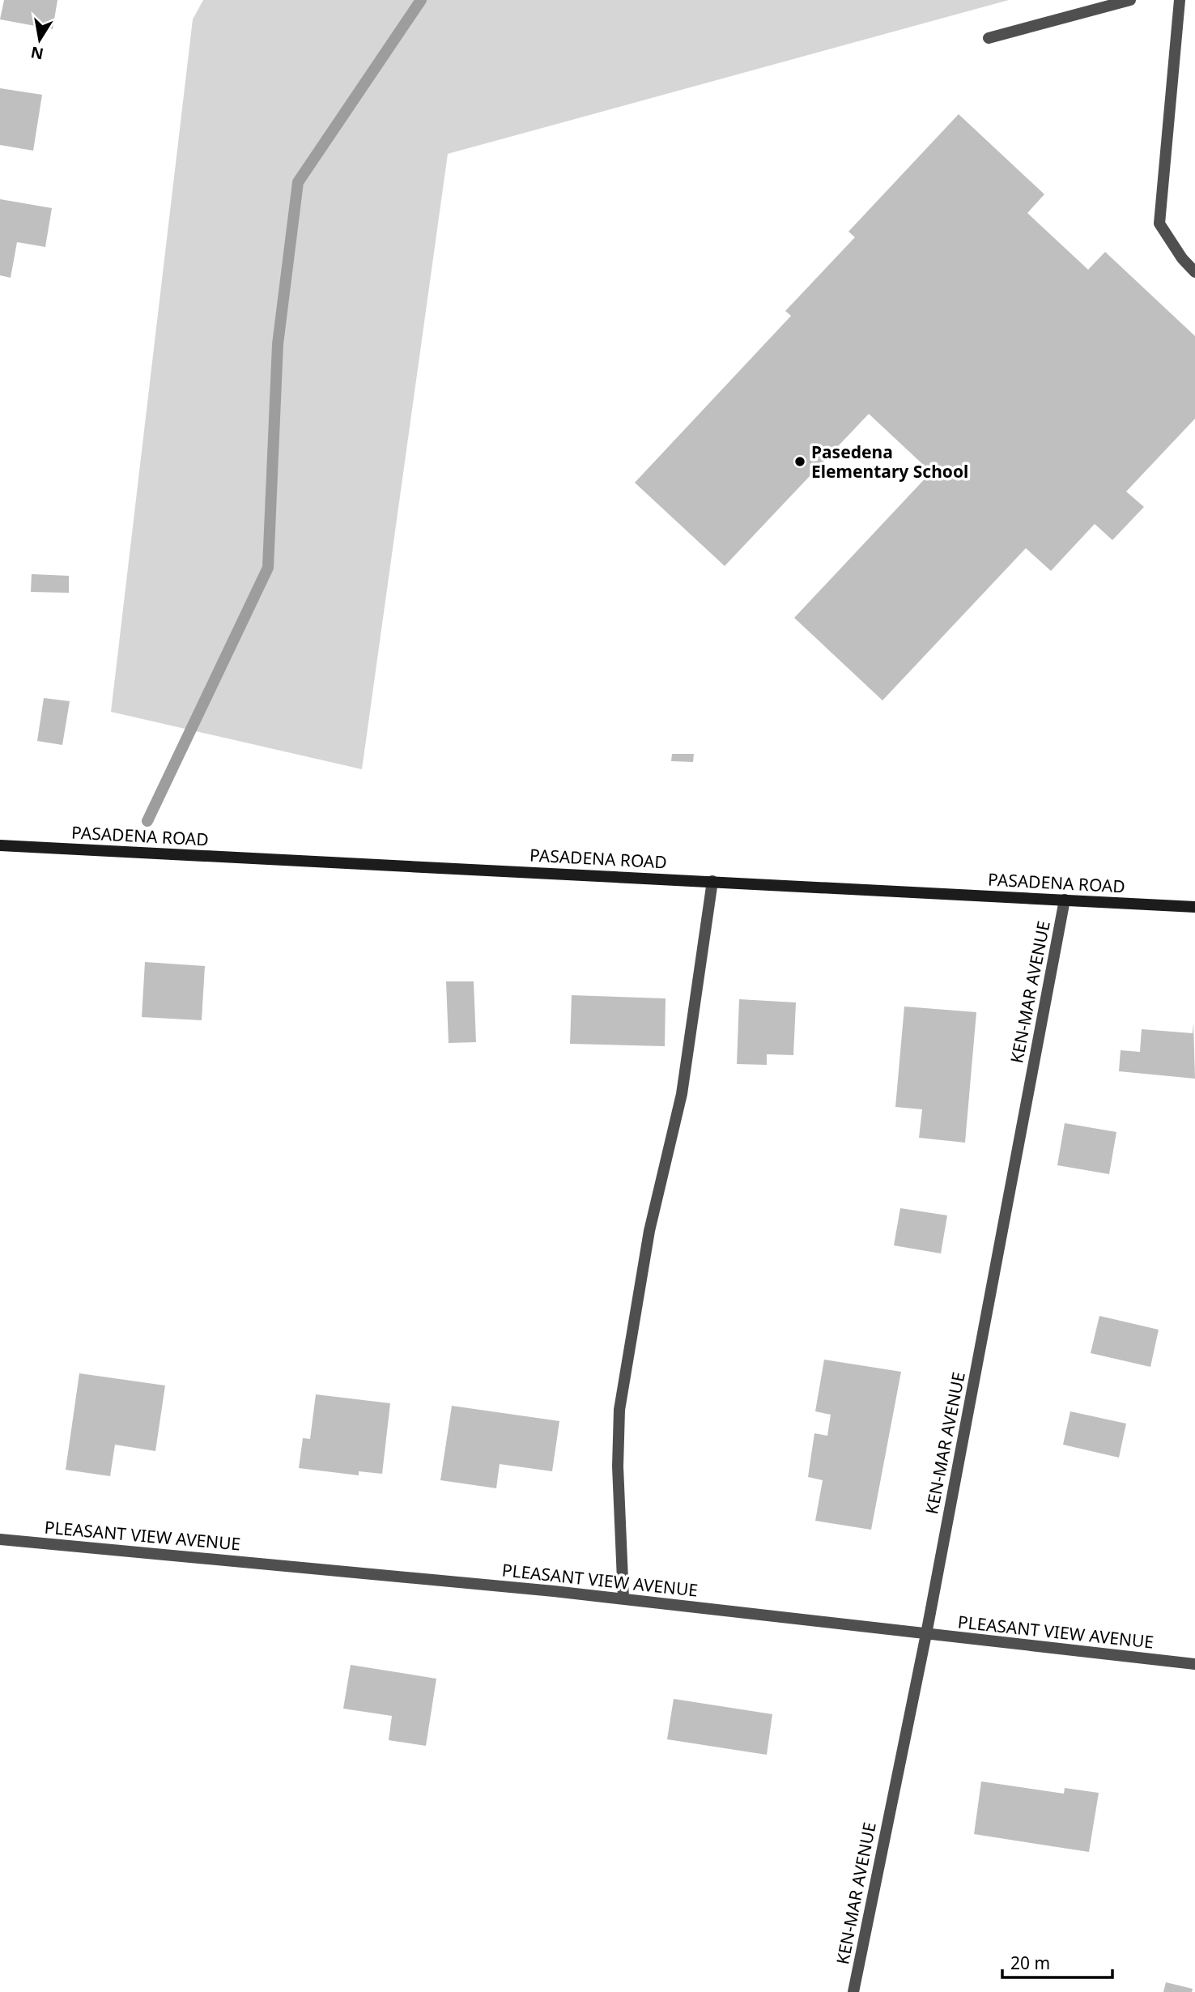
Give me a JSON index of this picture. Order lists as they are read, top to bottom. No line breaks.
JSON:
{"streets":{"main road":["PASADENA ROAD"],"street":["KEN-MAR AVENUE","PLEASANT VIEW AVENUE"]},"crossings":[["PASADENA ROAD","KEN-MAR AVENUE"],["KEN-MAR AVENUE","PLEASANT VIEW AVENUE"]],"places":["Pasedena Elementary School"],"scale_bar":"20 m","north":"bottom"}
